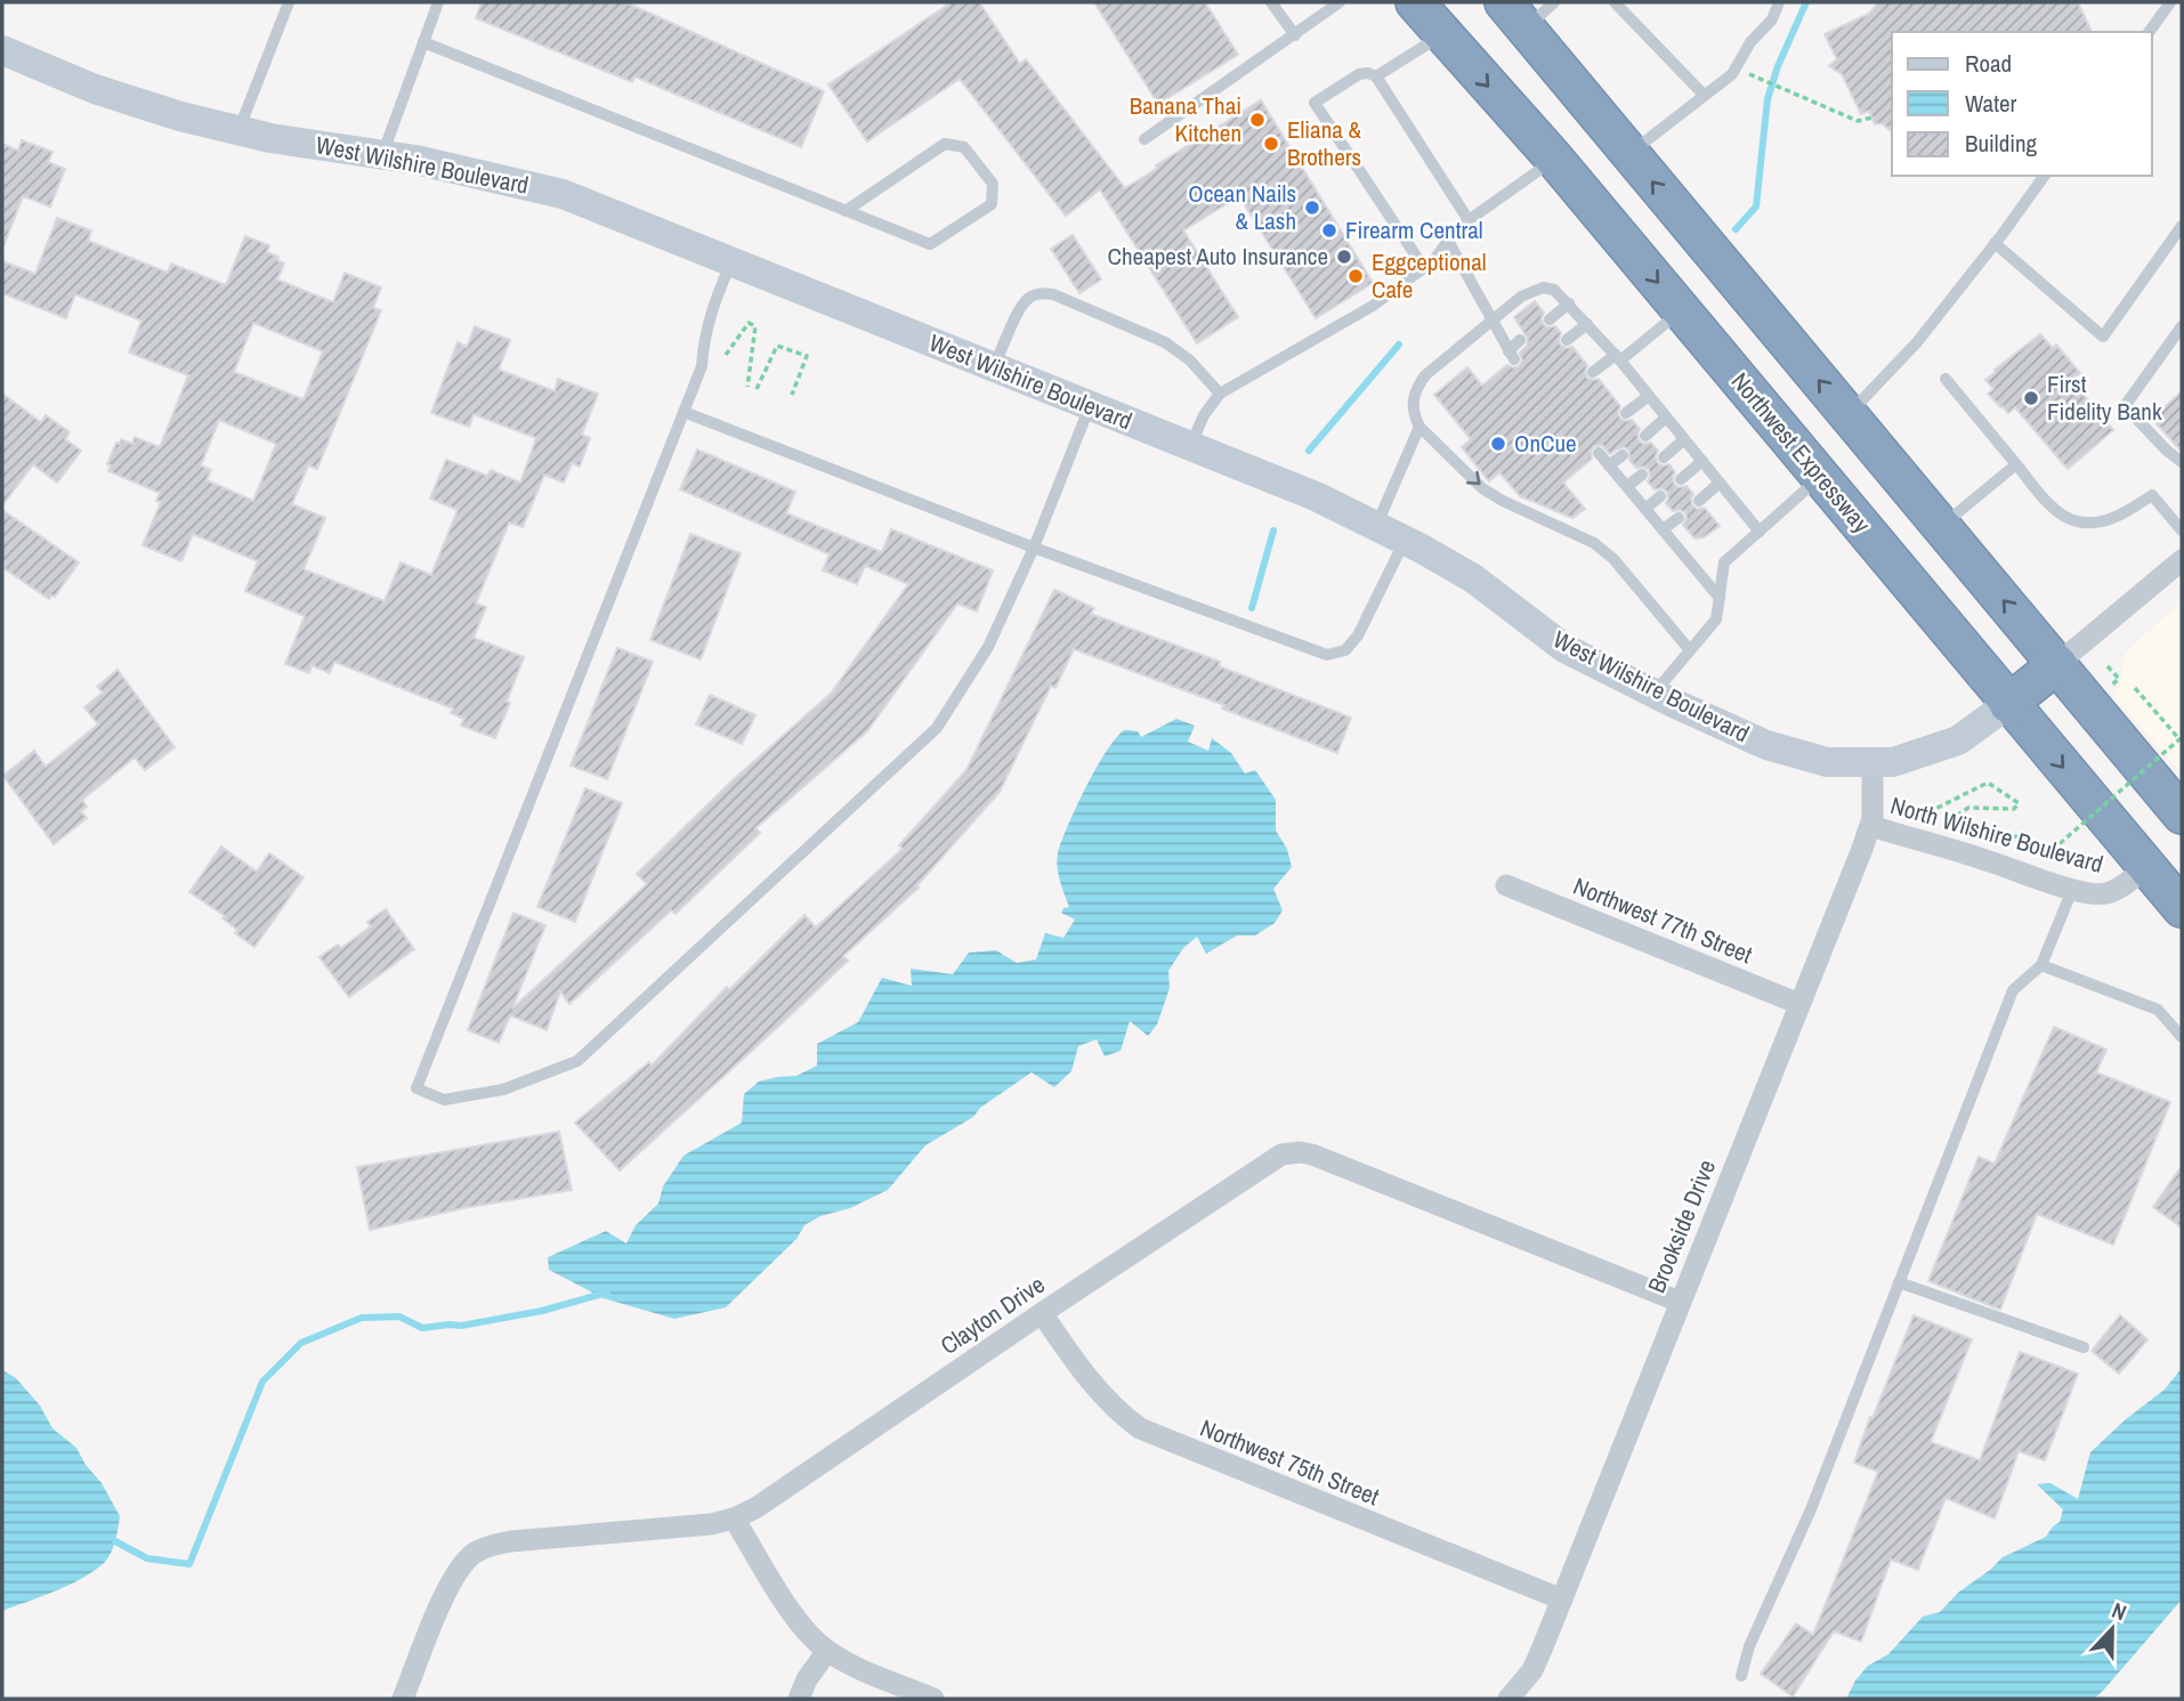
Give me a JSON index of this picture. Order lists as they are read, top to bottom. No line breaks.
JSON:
{"streets":{"highway":["Northwest Expressway"],"main road":["West Wilshire Boulevard"],"street":["North Wilshire Boulevard","Northwest 77th Street","Brookside Drive","Clayton Drive","Northwest 75th Street"]},"crossings":[["West Wilshire Boulevard","Northwest Expressway"],["West Wilshire Boulevard","Brookside Drive"],["Northwest Expressway","North Wilshire Boulevard"],["North Wilshire Boulevard","Brookside Drive"],["Northwest 77th Street","Brookside Drive"],["Brookside Drive","Clayton Drive"],["Brookside Drive","Northwest 75th Street"],["Clayton Drive","Northwest 75th Street"]],"places":["Banana Thai Kitchen","Eliana & Brothers","Ocean Nails & Lash","Firearm Central","Cheapest Auto Insurance","Eggceptional Cafe","First Fidelity Bank","OnCue"],"legend":["Road","Water","Building"],"north":"top"}
